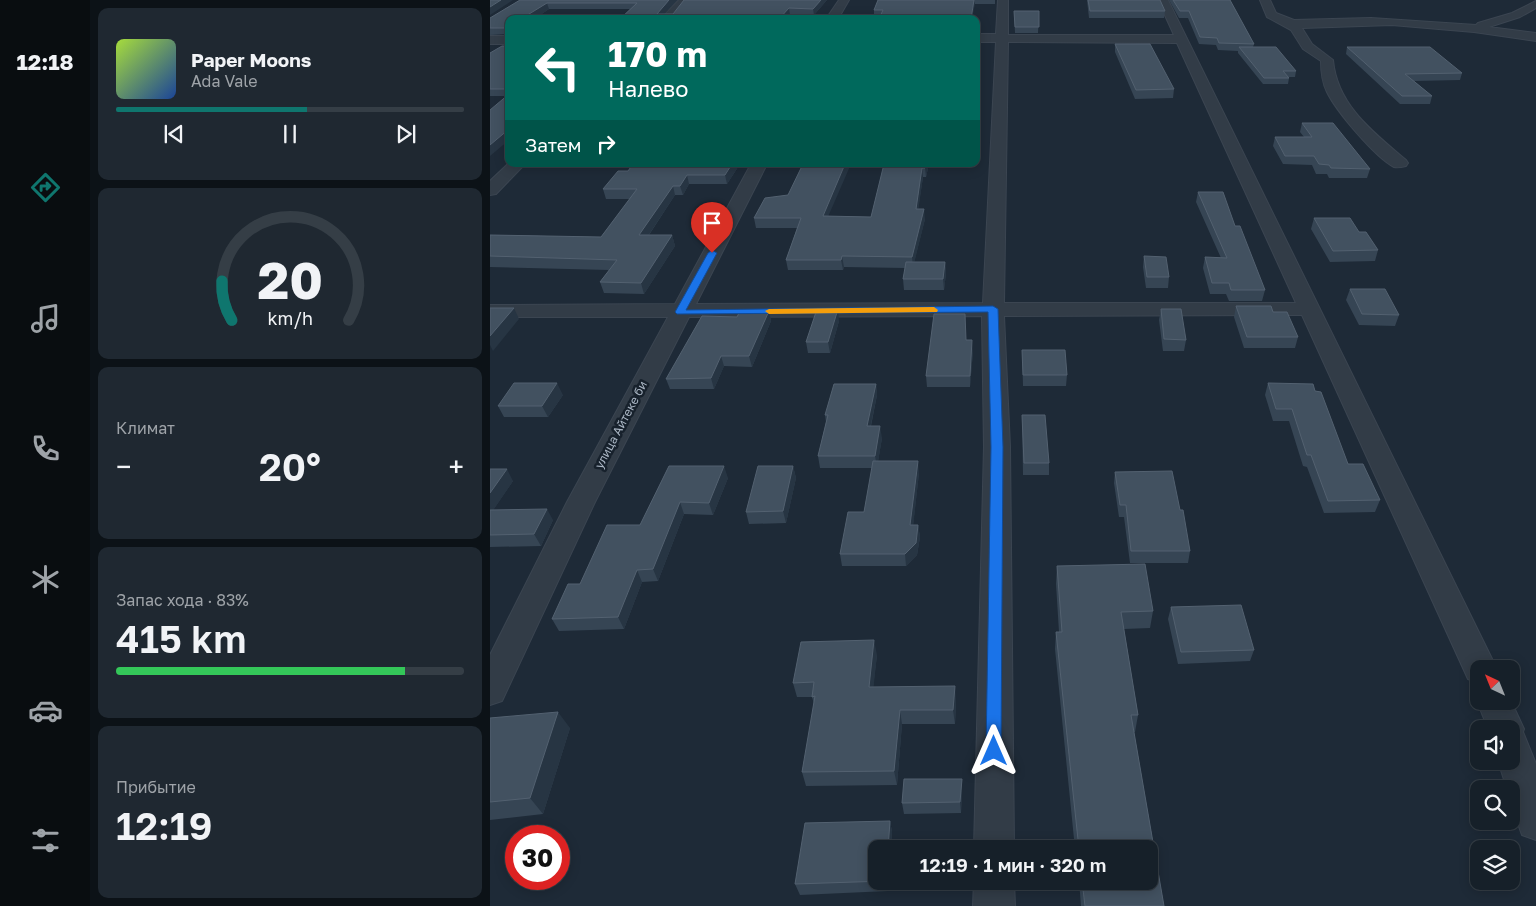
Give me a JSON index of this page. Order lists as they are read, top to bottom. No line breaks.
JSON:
{"streets":{"street":["улица Айтеке би"]},"north":"top left","page":{"tabs":"12:18","turn":["170 m","Налево"],"song":["Paper Moons","Ada Vale"],"then":"Затем","tile":["Климат",["Запас хода · 83%","415 km"],["Прибытие","12:19"]],"heat":["−","20°","+"],"limit":"30","trip":"12:19 · 1 мин · 320 m","gauge":["20","km/h"]}}
